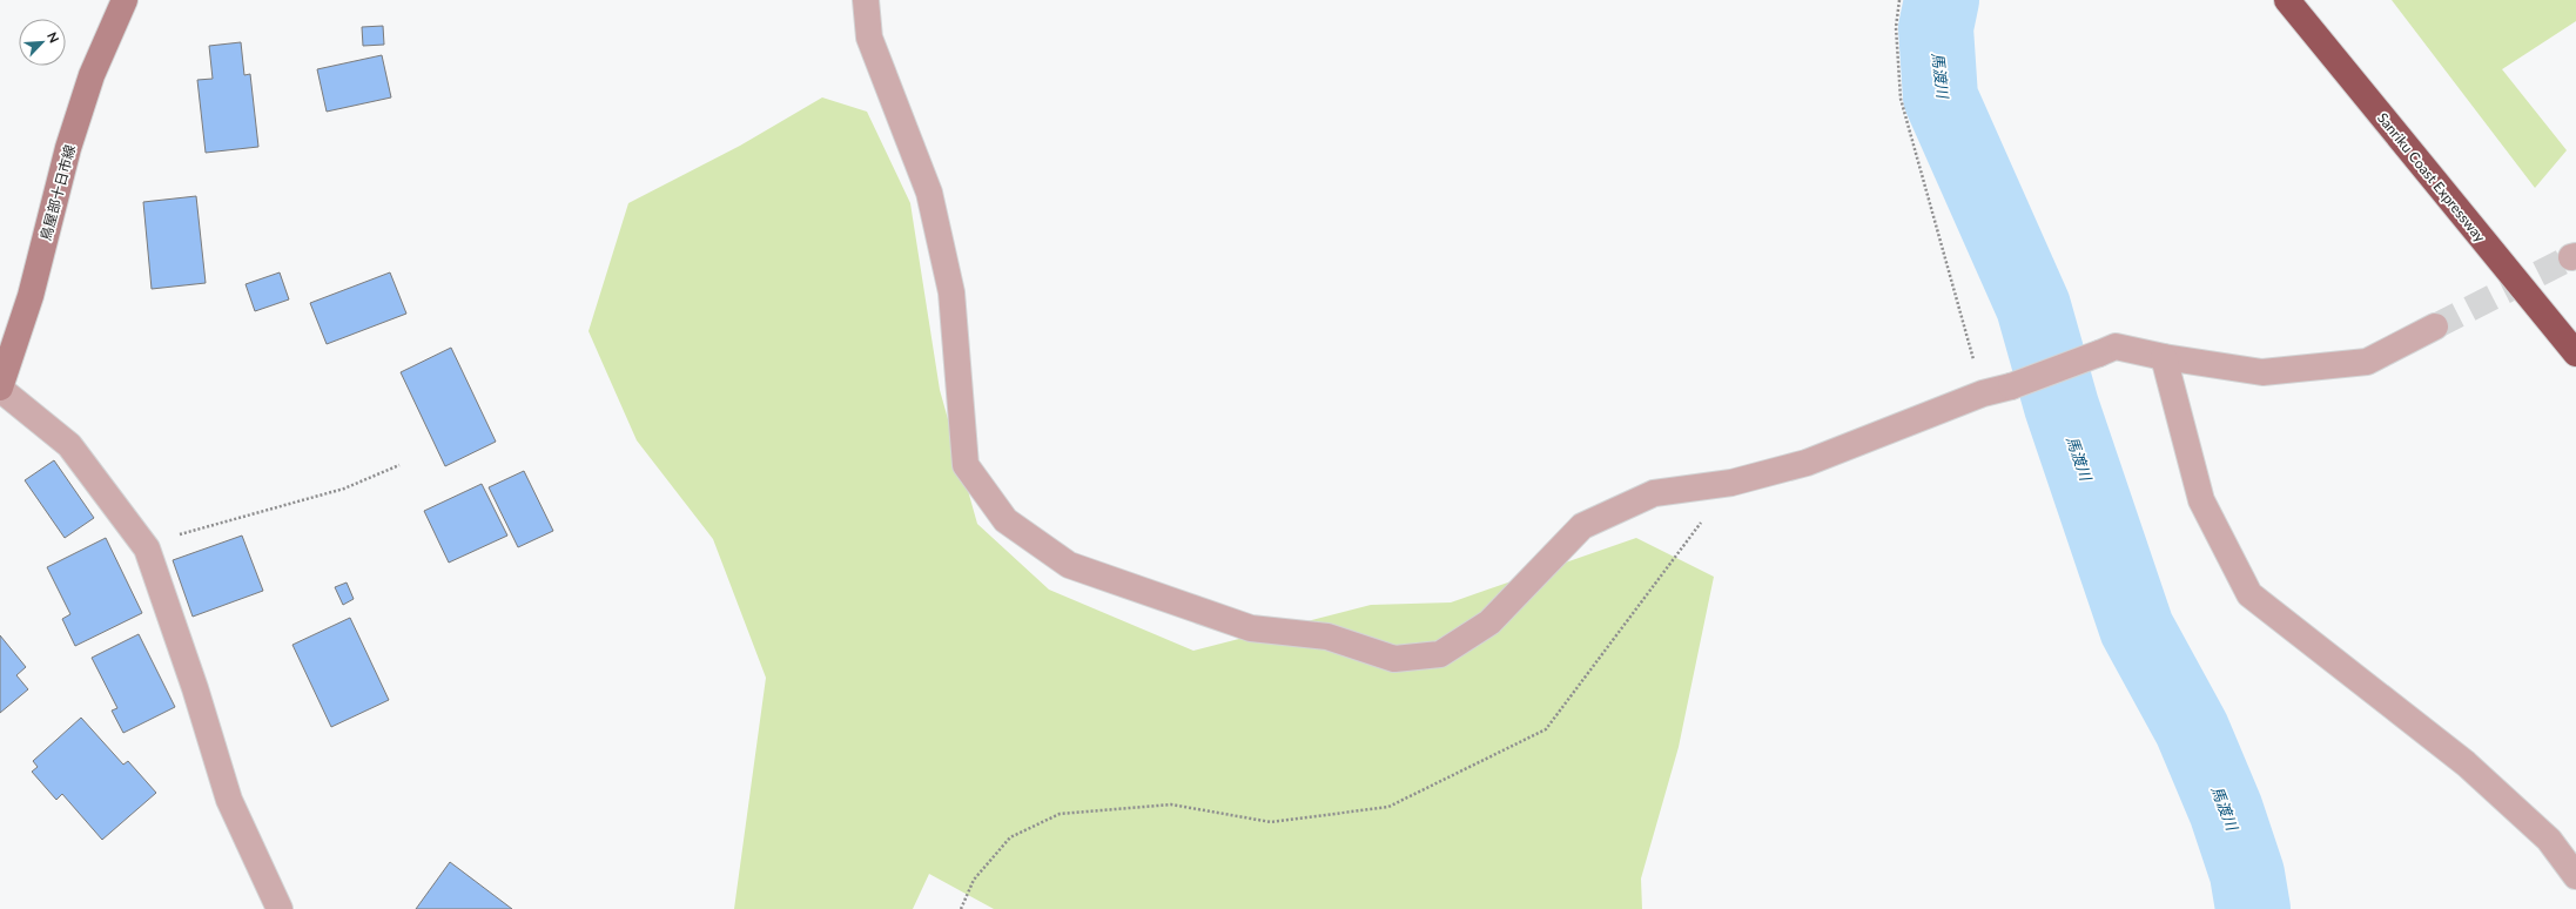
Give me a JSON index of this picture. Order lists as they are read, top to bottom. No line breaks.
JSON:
{"streets":{"highway":["Sanriku Coast Expressway"],"main road":["鳥屋部十日市線"]},"water":["馬渡川"],"north":"top right"}
